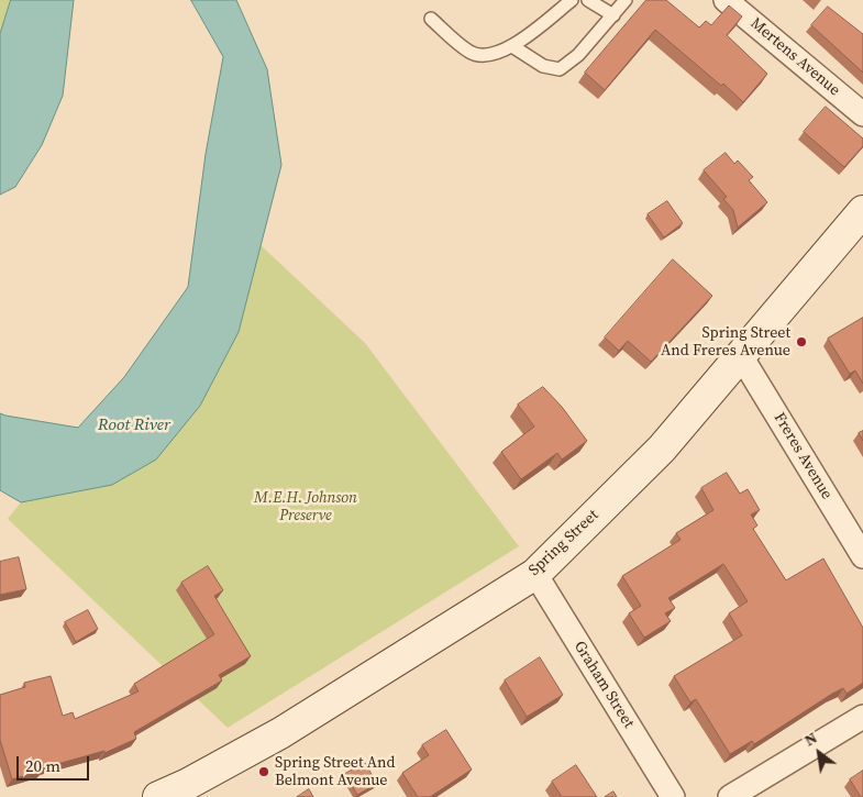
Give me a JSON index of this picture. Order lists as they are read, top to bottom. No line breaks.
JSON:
{"streets":{"main road":["Spring Street"],"street":["Mertens Avenue","Freres Avenue","Graham Street"]},"crossings":[["Freres Avenue","Spring Street"],["Spring Street","Graham Street"]],"water":["Root River"],"parks":["M.E.H. Johnson Preserve"],"places":["Spring Street And Freres Avenue","Spring Street And Belmont Avenue"],"scale_bar":"20 m","north":"top left"}
